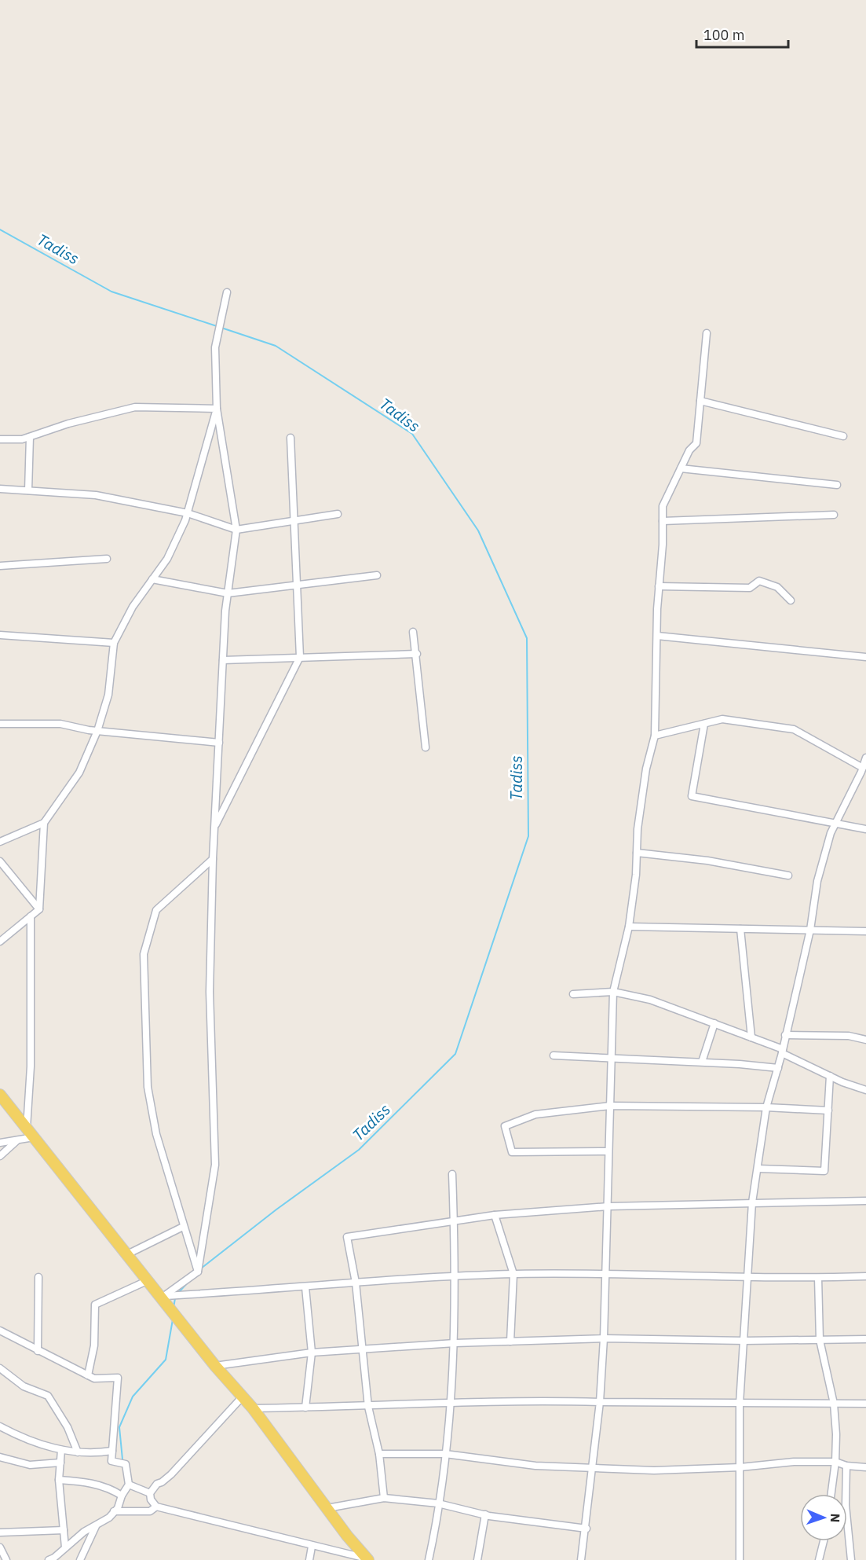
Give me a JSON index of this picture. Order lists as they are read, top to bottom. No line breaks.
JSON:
{"water":["Tadiss"],"scale_bar":"100 m","north":"right"}
